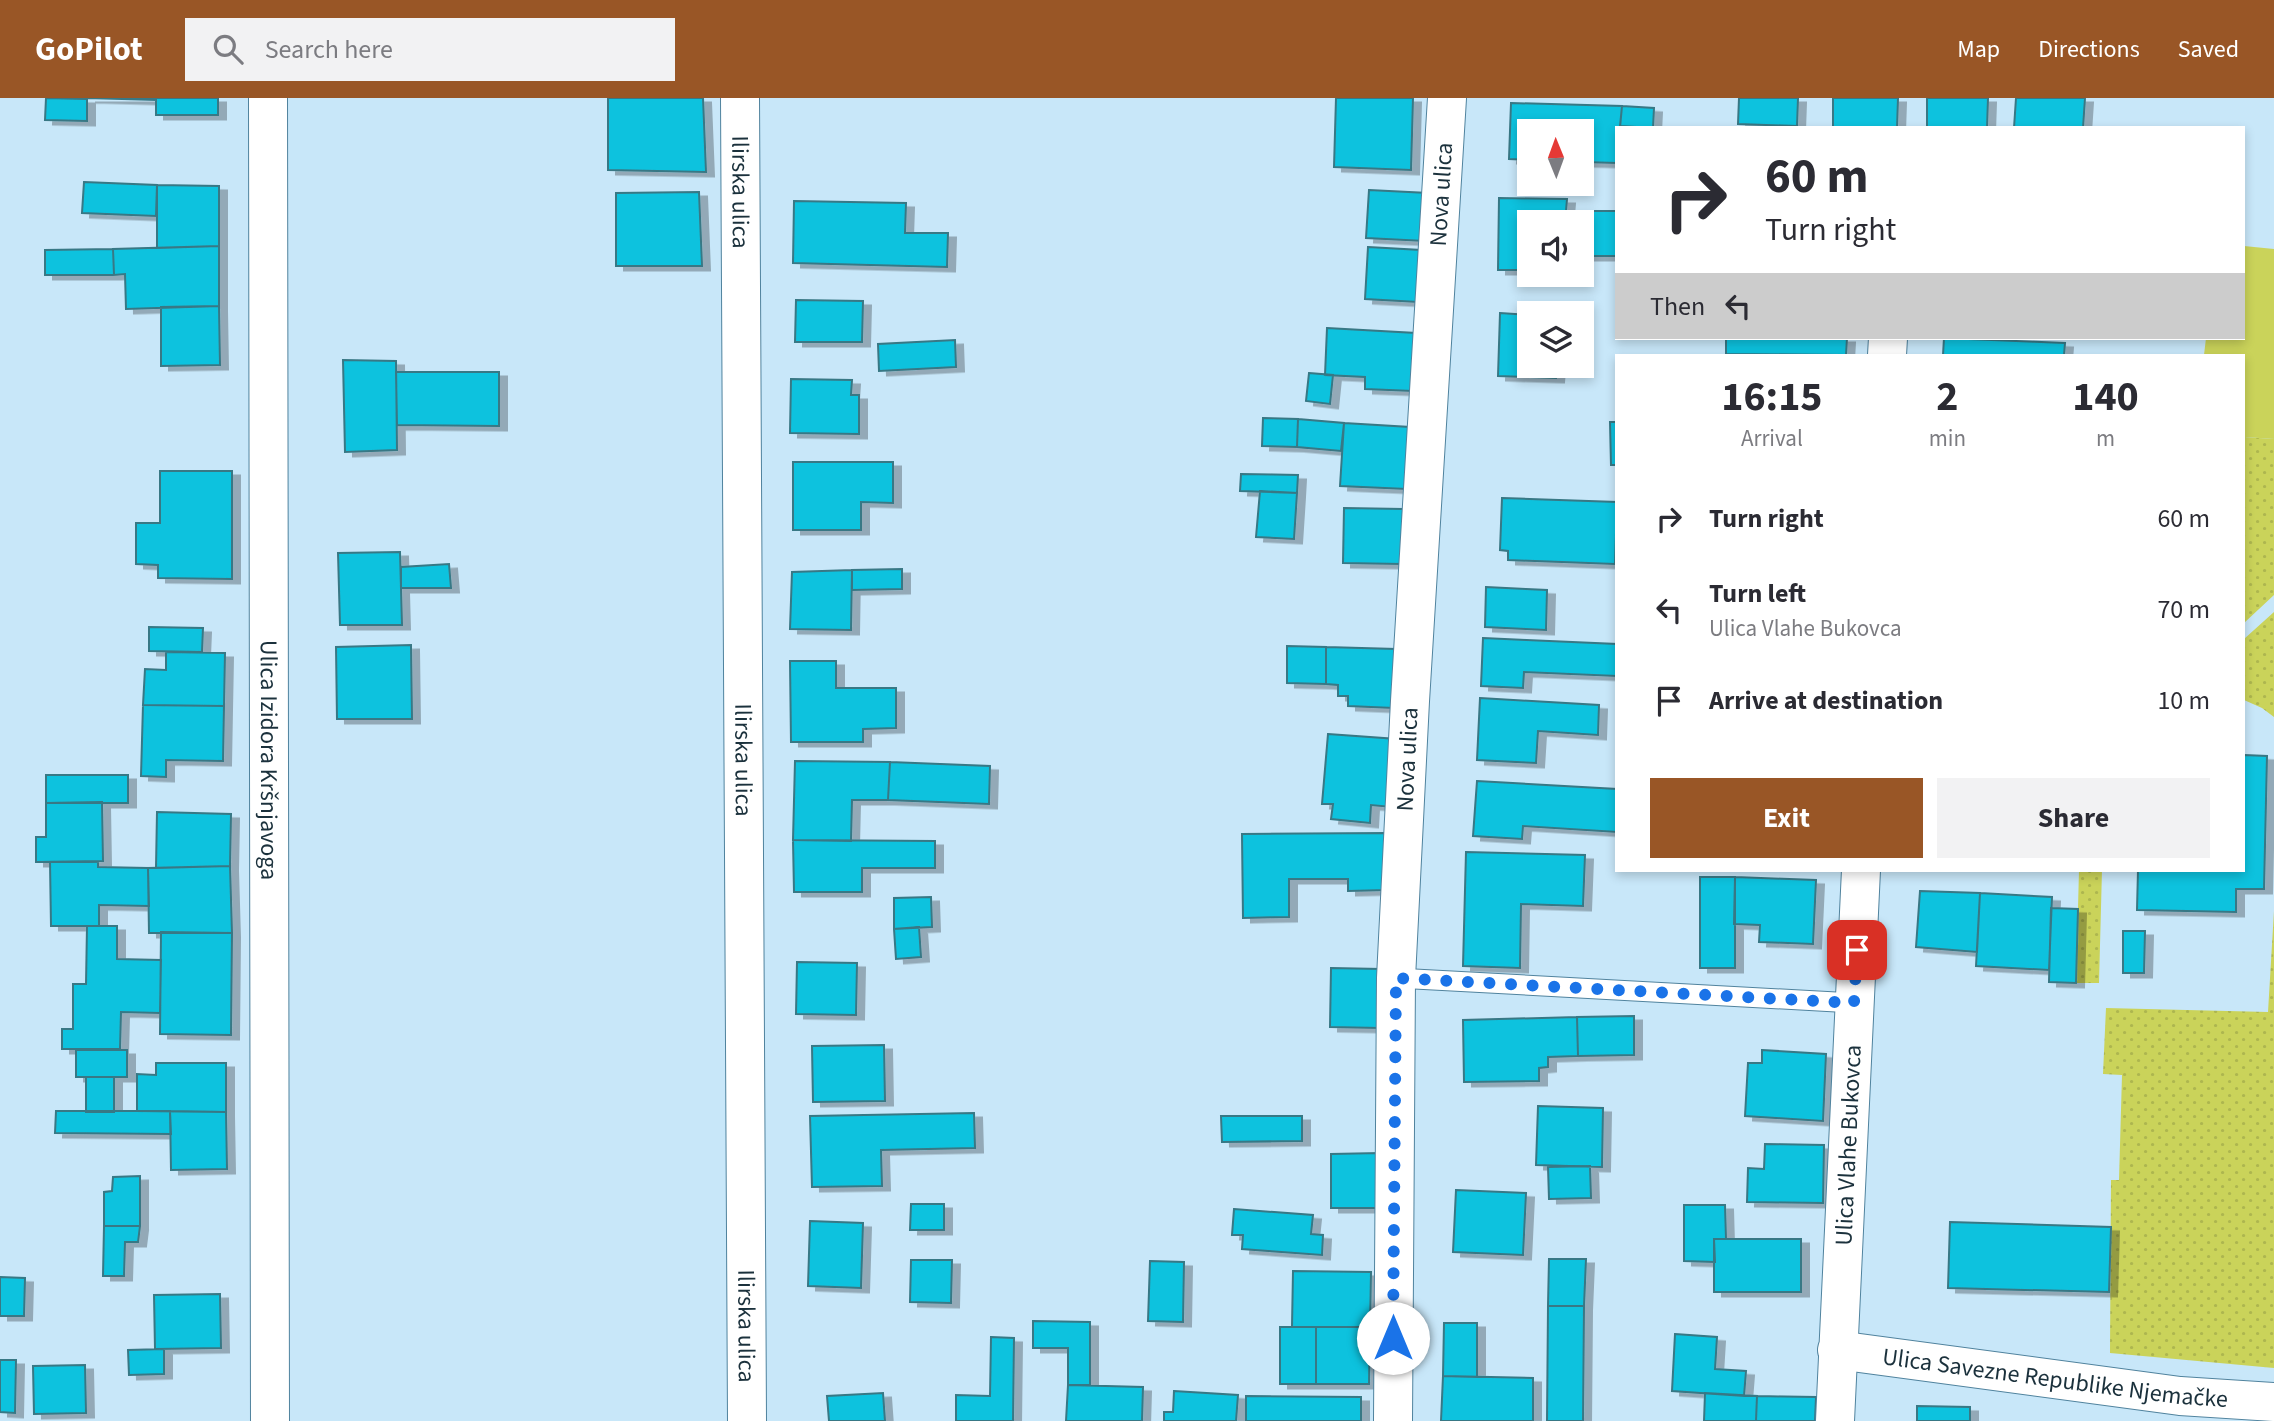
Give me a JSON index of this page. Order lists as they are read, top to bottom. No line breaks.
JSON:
{"streets":{"street":["Ilirska ulica","Nova ulica","Ulica Izidora Kršnjavoga","Ulica Vlahe Bukovca","Ulica Savezne Republike Njemačke"]},"crossings":[["Ulica Vlahe Bukovca","Ulica Savezne Republike Njemačke"]],"north":"top","page":{"header":"GoPilot","search":"Search here","nav":["Map","Directions","Saved"],"turn":["60 m","Turn right"],"then":"Then","eta":["16:15","Arrival","2","min","140","m"],"list":[{"name":"Turn right","value":"60 m"},{"name":"Turn left","note":"Ulica Vlahe Bukovca","value":"70 m"},{"name":"Arrive at destination","value":"10 m"}],"buttons":["Exit","Share"]}}
